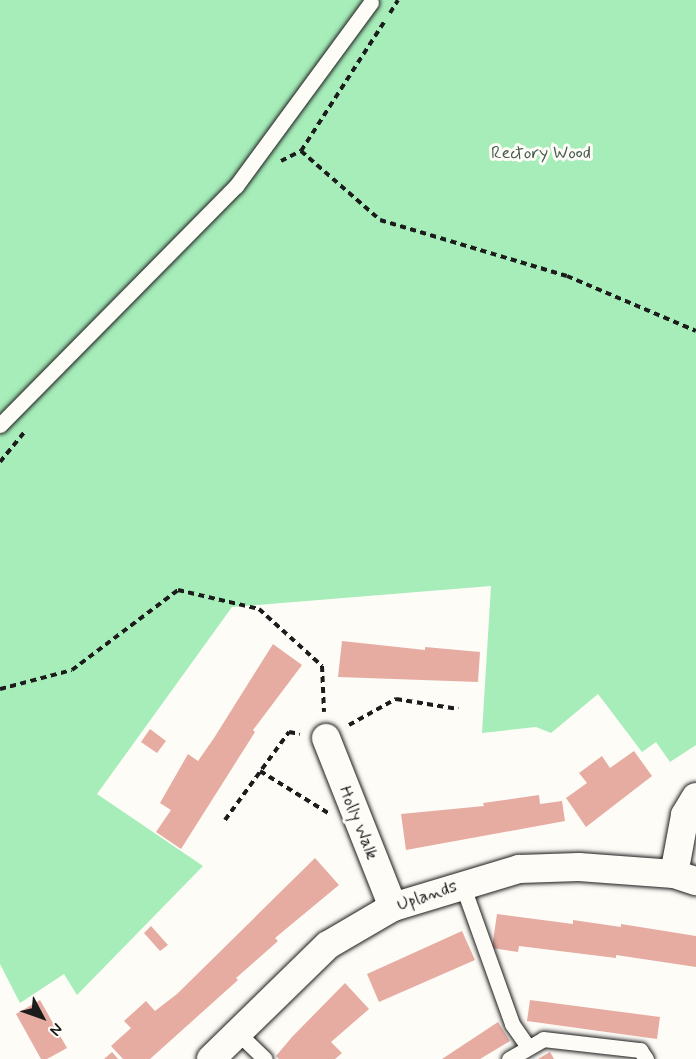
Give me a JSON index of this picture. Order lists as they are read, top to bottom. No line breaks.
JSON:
{"streets":{"street":["Holly Walk","Uplands"]},"crossings":[["Holly Walk","Uplands"]],"parks":["Rectory Wood"],"north":"bottom right"}
